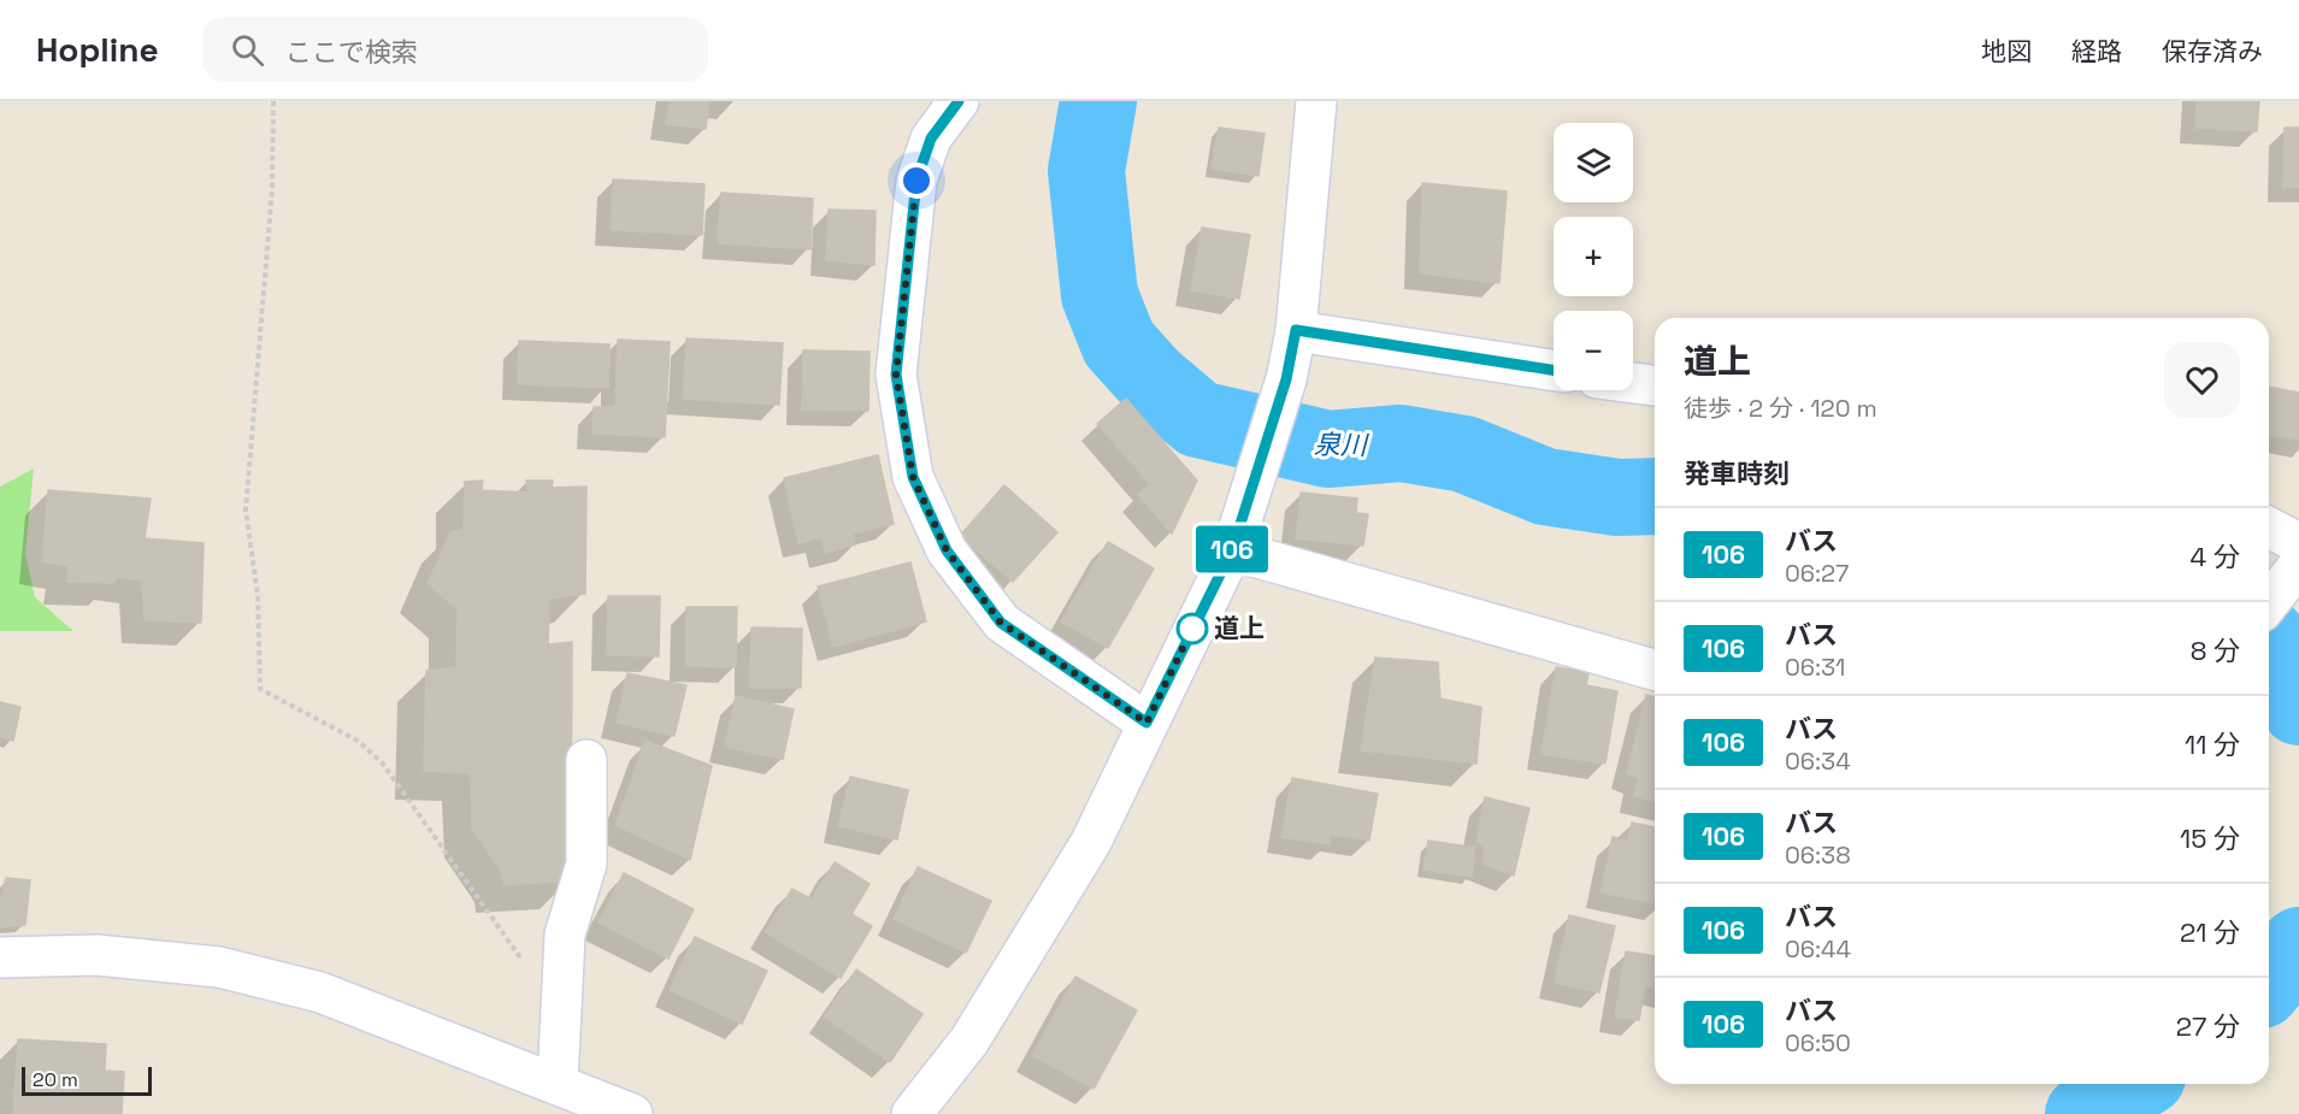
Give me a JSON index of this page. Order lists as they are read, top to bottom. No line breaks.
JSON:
{"water":["泉川"],"places":["道上"],"lines":["bus line 106"],"scale_bar":"20 m","page":{"header":"Hopline","search":"ここで検索","nav":["地図","経路","保存済み"],"on_map":"106","map_buttons":["+","−"],"heading":[["道上","徒歩 · 2 分 · 120 m"],"発車時刻"],"list":[{"mark":"106","name":"バス","note":"06:27","value":"4 分"},{"mark":"106","name":"バス","note":"06:31","value":"8 分"},{"mark":"106","name":"バス","note":"06:34","value":"11 分"},{"mark":"106","name":"バス","note":"06:38","value":"15 分"},{"mark":"106","name":"バス","note":"06:44","value":"21 分"},{"mark":"106","name":"バス","note":"06:50","value":"27 分"}],"scale":"20 m"}}
